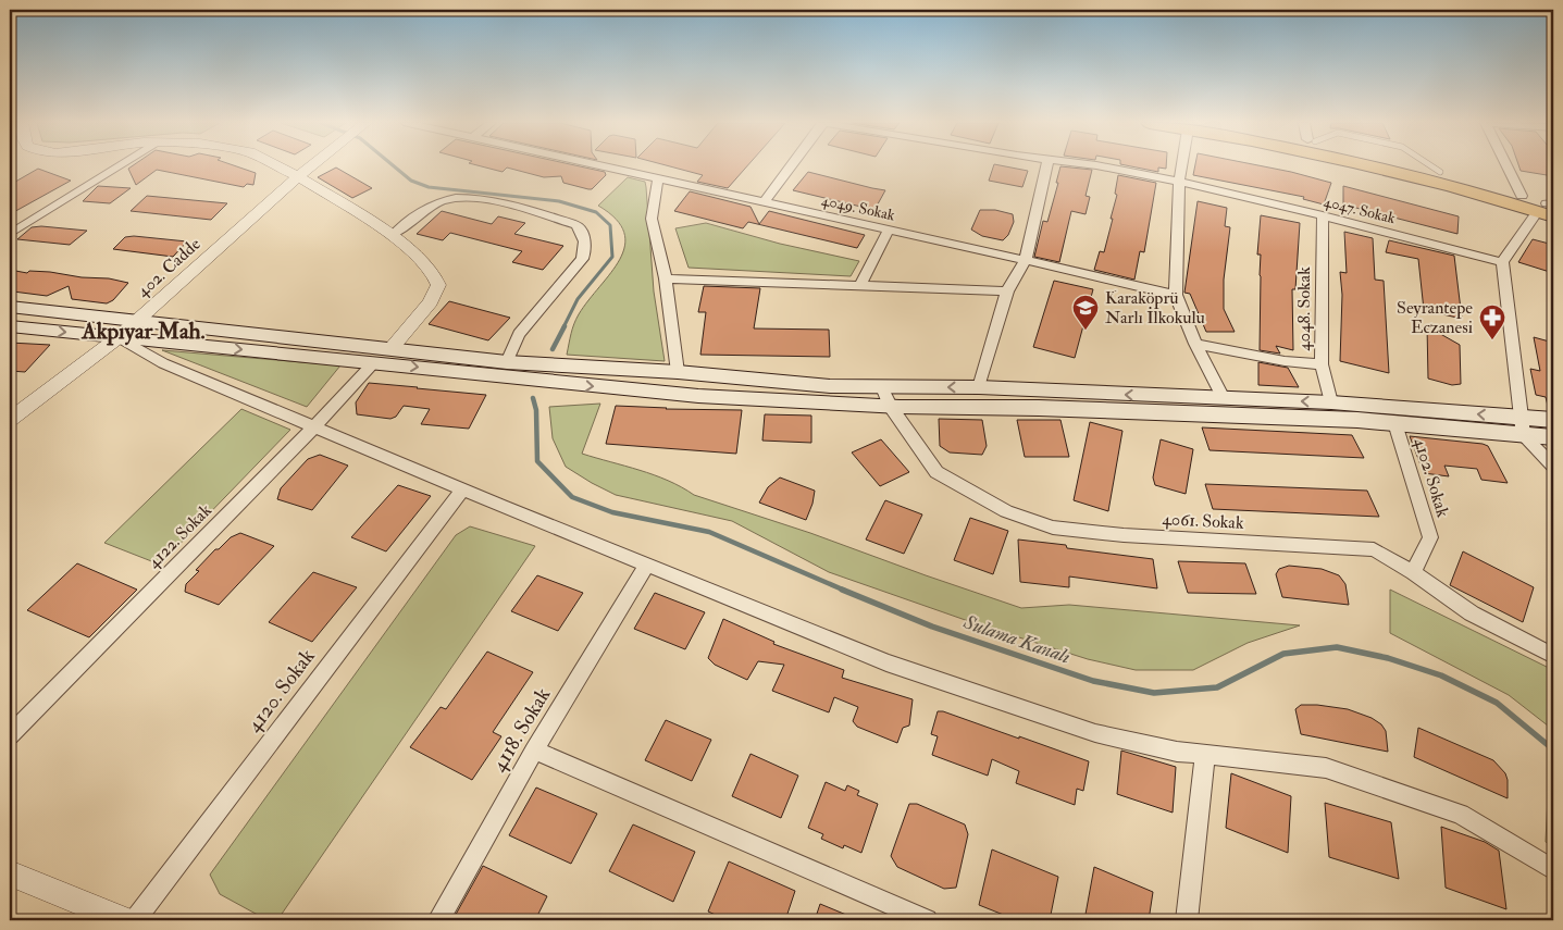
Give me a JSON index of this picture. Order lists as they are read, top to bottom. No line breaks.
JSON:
{"streets":{"street":["4049. Sokak","4047. Sokak","402. Cadde","4048. Sokak","4102. Sokak","4061. Sokak","4122. Sokak","4120. Sokak","4118. Sokak"]},"crossings":[["4047. Sokak","4048. Sokak"],["4102. Sokak","4061. Sokak"]],"districts":["Akpıyar Mah."],"water":["Sulama Kanalı"],"places":{"school or university":["Karaköprü Narlı İlkokulu"],"pharmacy":["Seyrantepe Eczanesi"]}}
